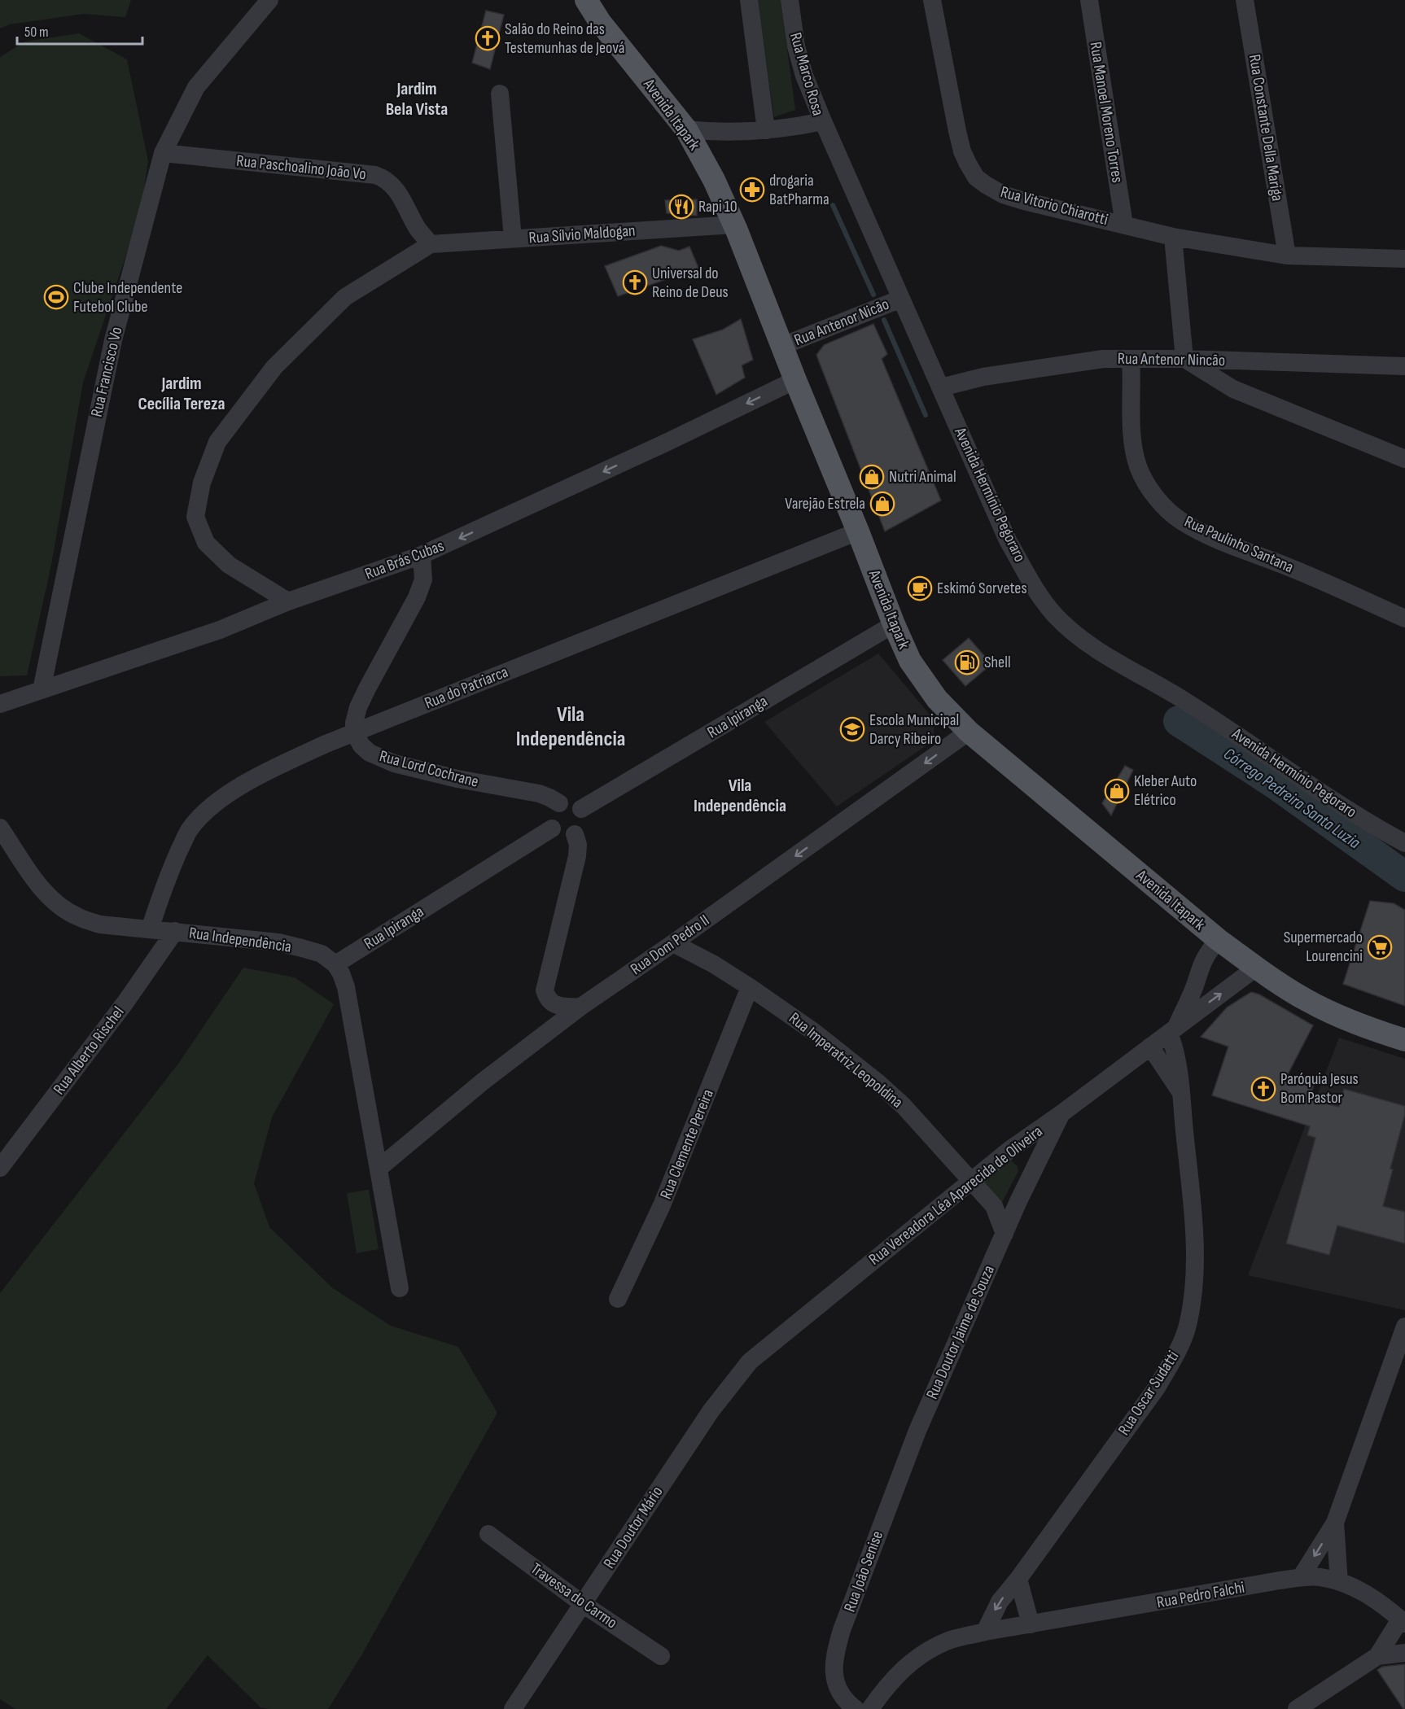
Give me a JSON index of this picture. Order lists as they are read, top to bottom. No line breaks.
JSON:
{"streets":{"main road":["Avenida Itapark"],"street":["Rua Marco Rosa","Rua Manoel Moreno Torres","Rua Constante Della Mariga","Rua Paschoalino João Vo","Rua Vitorio Chiarotti","Rua Sílvio Maldogan","Rua Antenor Nicão","Rua Antenor Nincão","Rua Francisco Vo","Avenida Hermínio Pegoraro","Rua Paulinho Santana","Rua Brás Cubas","Rua do Patriarca","Rua Ipiranga","Rua Lord Cochrane","Rua Independência","Rua Dom Pedro II","Rua Alberto Rischel","Rua Imperatriz Leopoldina","Rua Clemente Pereira","Rua Vereadora Léa Aparecida de Oliveira","Rua Doutor Jaime de Souza","Rua Oscar Sudatti","Rua Doutor Mário","Rua João Senise","Rua Pedro Falchi","Travessa do Carmo"]},"crossings":[["Rua Marco Rosa","Avenida Itapark"],["Rua Marco Rosa","Avenida Hermínio Pegoraro"],["Rua Manoel Moreno Torres","Rua Vitorio Chiarotti"],["Avenida Itapark","Rua Sílvio Maldogan"],["Avenida Itapark","Rua Antenor Nicão"],["Avenida Itapark","Rua Brás Cubas"],["Avenida Itapark","Rua do Patriarca"],["Avenida Itapark","Rua Ipiranga"],["Avenida Itapark","Rua Dom Pedro II"],["Avenida Itapark","Rua Vereadora Léa Aparecida de Oliveira"],["Rua Constante Della Mariga","Rua Vitorio Chiarotti"],["Rua Paschoalino João Vo","Rua Sílvio Maldogan"],["Rua Paschoalino João Vo","Rua Francisco Vo"],["Rua Antenor Nicão","Avenida Hermínio Pegoraro"],["Rua Antenor Nincão","Avenida Hermínio Pegoraro"],["Rua Antenor Nincão","Rua Paulinho Santana"],["Rua Francisco Vo","Rua Brás Cubas"],["Rua do Patriarca","Rua Lord Cochrane"],["Rua do Patriarca","Rua Independência"],["Rua Ipiranga","Rua Lord Cochrane"],["Rua Ipiranga","Rua Independência"],["Rua Independência","Rua Alberto Rischel"],["Rua Dom Pedro II","Rua Imperatriz Leopoldina"],["Rua Imperatriz Leopoldina","Rua Clemente Pereira"],["Rua Imperatriz Leopoldina","Rua Vereadora Léa Aparecida de Oliveira"],["Rua Vereadora Léa Aparecida de Oliveira","Rua Doutor Jaime de Souza"],["Rua Vereadora Léa Aparecida de Oliveira","Rua Oscar Sudatti"],["Rua Vereadora Léa Aparecida de Oliveira","Rua Doutor Mário"],["Rua Doutor Jaime de Souza","Rua João Senise"],["Rua Oscar Sudatti","Rua Pedro Falchi"],["Rua Doutor Mário","Travessa do Carmo"]],"one_way":["Rua Brás Cubas","Rua Dom Pedro II"],"districts":["Jardim Bela Vista","Jardim Cecília Tereza","Vila Independência","Vila Independência"],"water":["Córrego Pedreira Santa Luzia"],"places":{"church":["Salão do Reino das Testemunhas de Jeová","Universal do Reino de Deus","Paróquia Jesus Bom Pastor"],"pharmacy":["drogaria BatPharma"],"restaurant":["Rapi 10"],"sports":["Clube Independente Futebol Clube"],"shop":["Nutri Animal","Varejão Estrela","Kleber Auto Elétrico"],"cafe":["Eskimó Sorvetes"],"fuel station":["Shell"],"school or university":["Escola Municipal Darcy Ribeiro"],"supermarket":["Supermercado Lourencini"]},"scale_bar":"50 m"}
